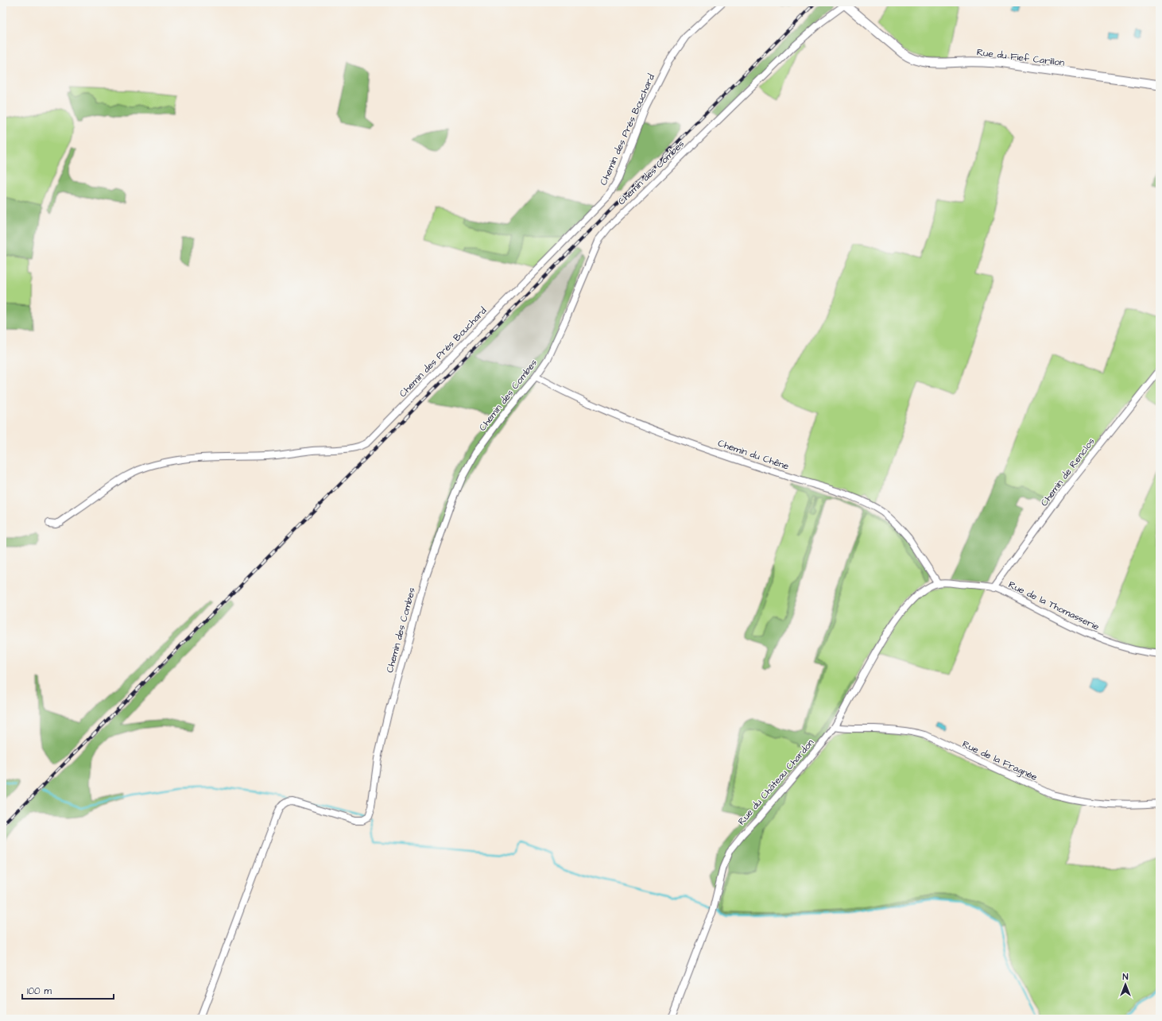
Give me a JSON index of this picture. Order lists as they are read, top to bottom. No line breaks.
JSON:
{"streets":{"street":["Rue du Fief Carillon","Chemin des Prés Bouchard","Chemin des Combes","Chemin du Chêne","Chemin de Renclos","Rue de la Thomasserie","Rue de la Fragnée","Rue du Château Chardon"]},"crossings":[["Rue du Fief Carillon","Chemin des Combes"],["Chemin des Combes","Chemin du Chêne"],["Chemin du Chêne","Rue de la Thomasserie"],["Chemin du Chêne","Rue du Château Chardon"],["Chemin de Renclos","Rue de la Thomasserie"],["Rue de la Thomasserie","Rue du Château Chardon"],["Rue de la Fragnée","Rue du Château Chardon"]],"scale_bar":"100 m","north":"top"}
